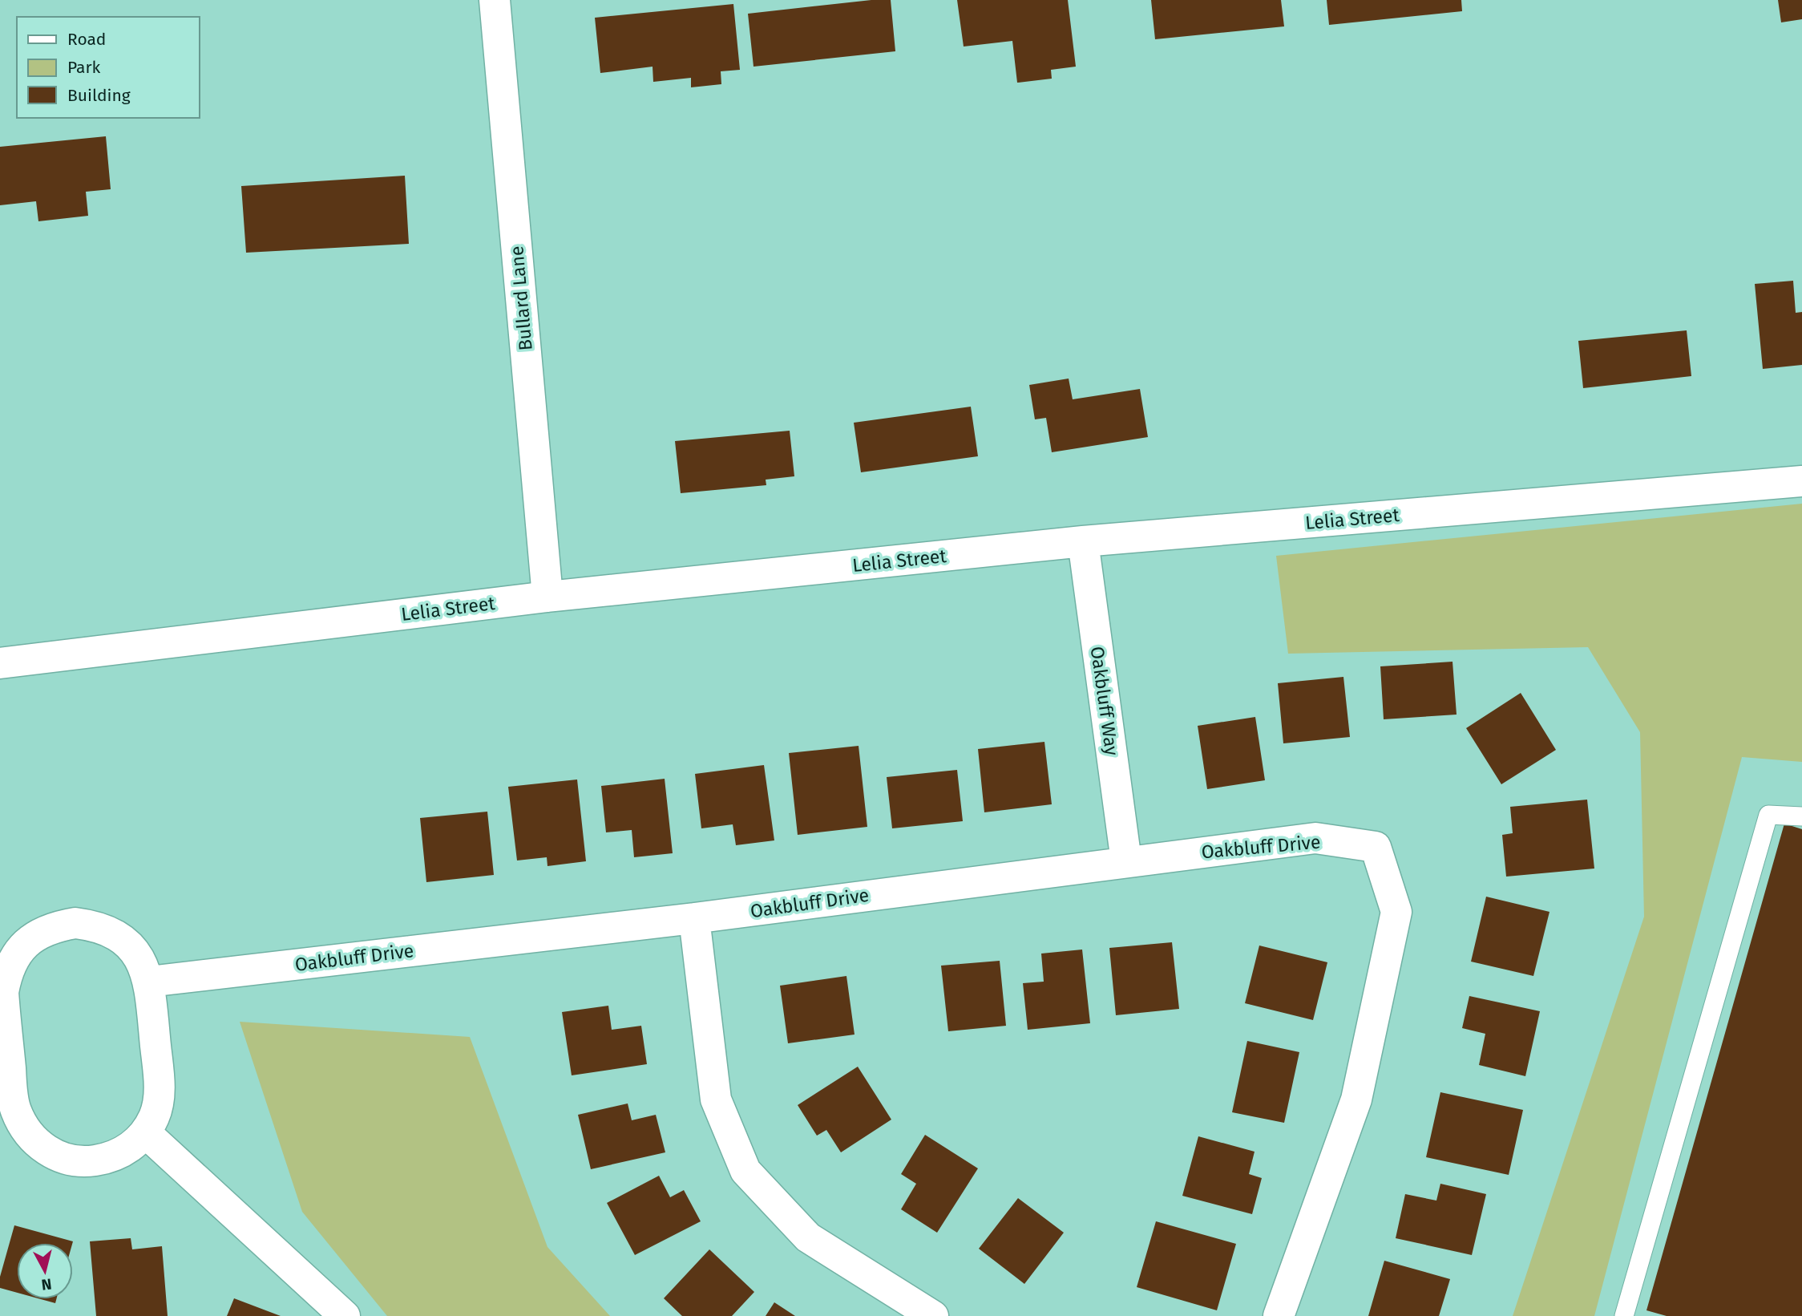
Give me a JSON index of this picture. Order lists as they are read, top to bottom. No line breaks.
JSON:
{"streets":{"street":["Bullard Lane","Lelia Street","Oakbluff Way","Oakbluff Drive"]},"crossings":[["Bullard Lane","Lelia Street"],["Lelia Street","Oakbluff Way"],["Oakbluff Way","Oakbluff Drive"]],"legend":["Road","Park","Building"],"north":"bottom"}
